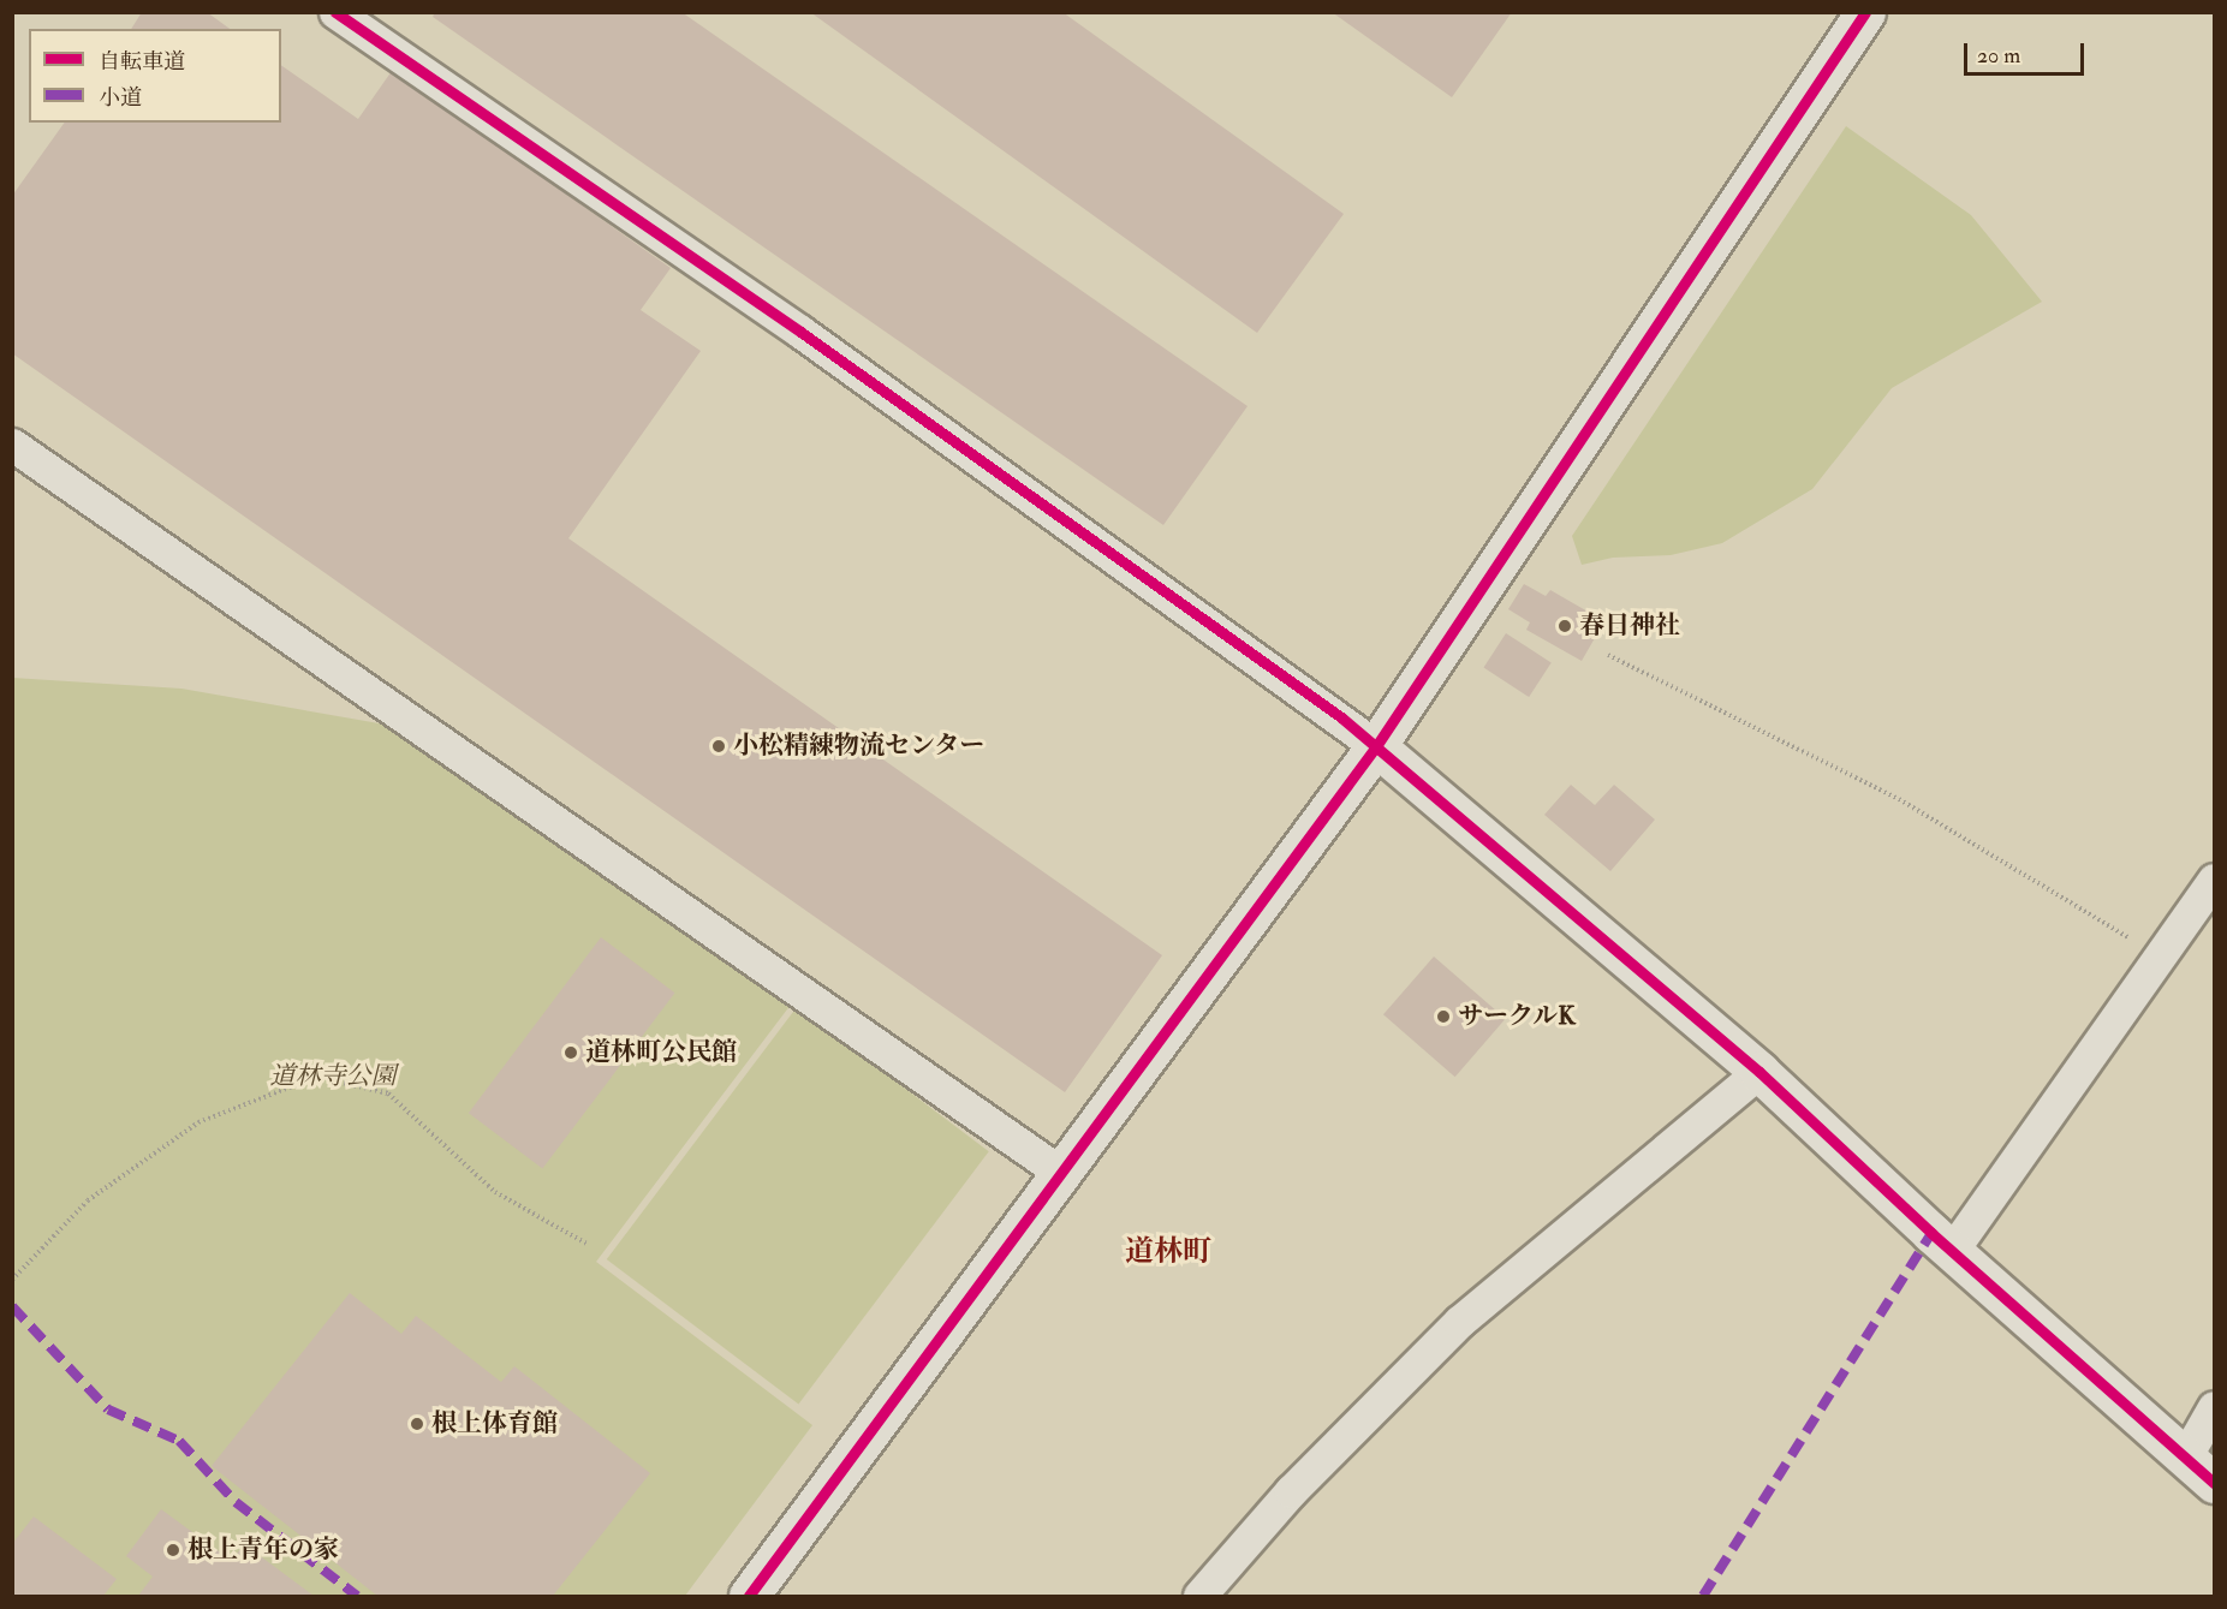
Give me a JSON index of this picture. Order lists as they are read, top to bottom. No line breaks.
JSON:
{"districts":["道林町"],"parks":["道林寺公園"],"places":["春日神社","小松精練物流センター","サークルK","道林町公民館","根上体育館","根上青年の家"],"legend":["自転車道","小道"],"scale_bar":"20 m"}
